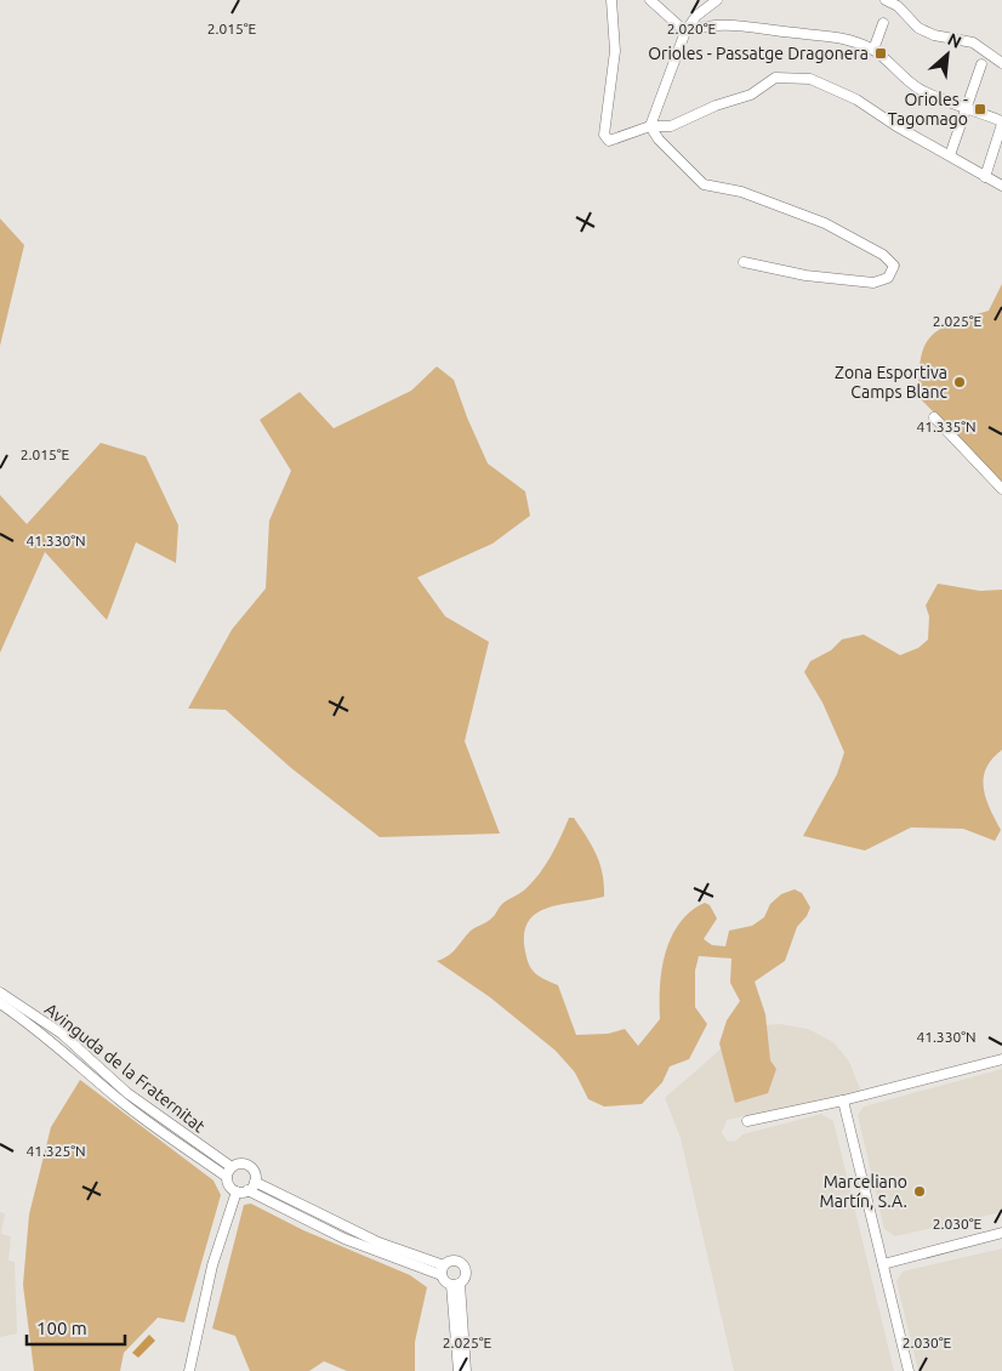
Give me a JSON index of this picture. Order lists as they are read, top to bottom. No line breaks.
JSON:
{"streets":{"street":["Avinguda de la Fraternitat"]},"places":{"transit":["Orioles - Passatge Dragonera","Orioles - Tagomago"],"other":["Zona Esportiva Camps Blanc","Marceliano Martín, S.A."]},"scale_bar":"100 m","north":"top right","coordinates":["2.015°E","2.020°E","2.025°E","41.335°N","41.330°N","41.325°N","2.030°E"]}
